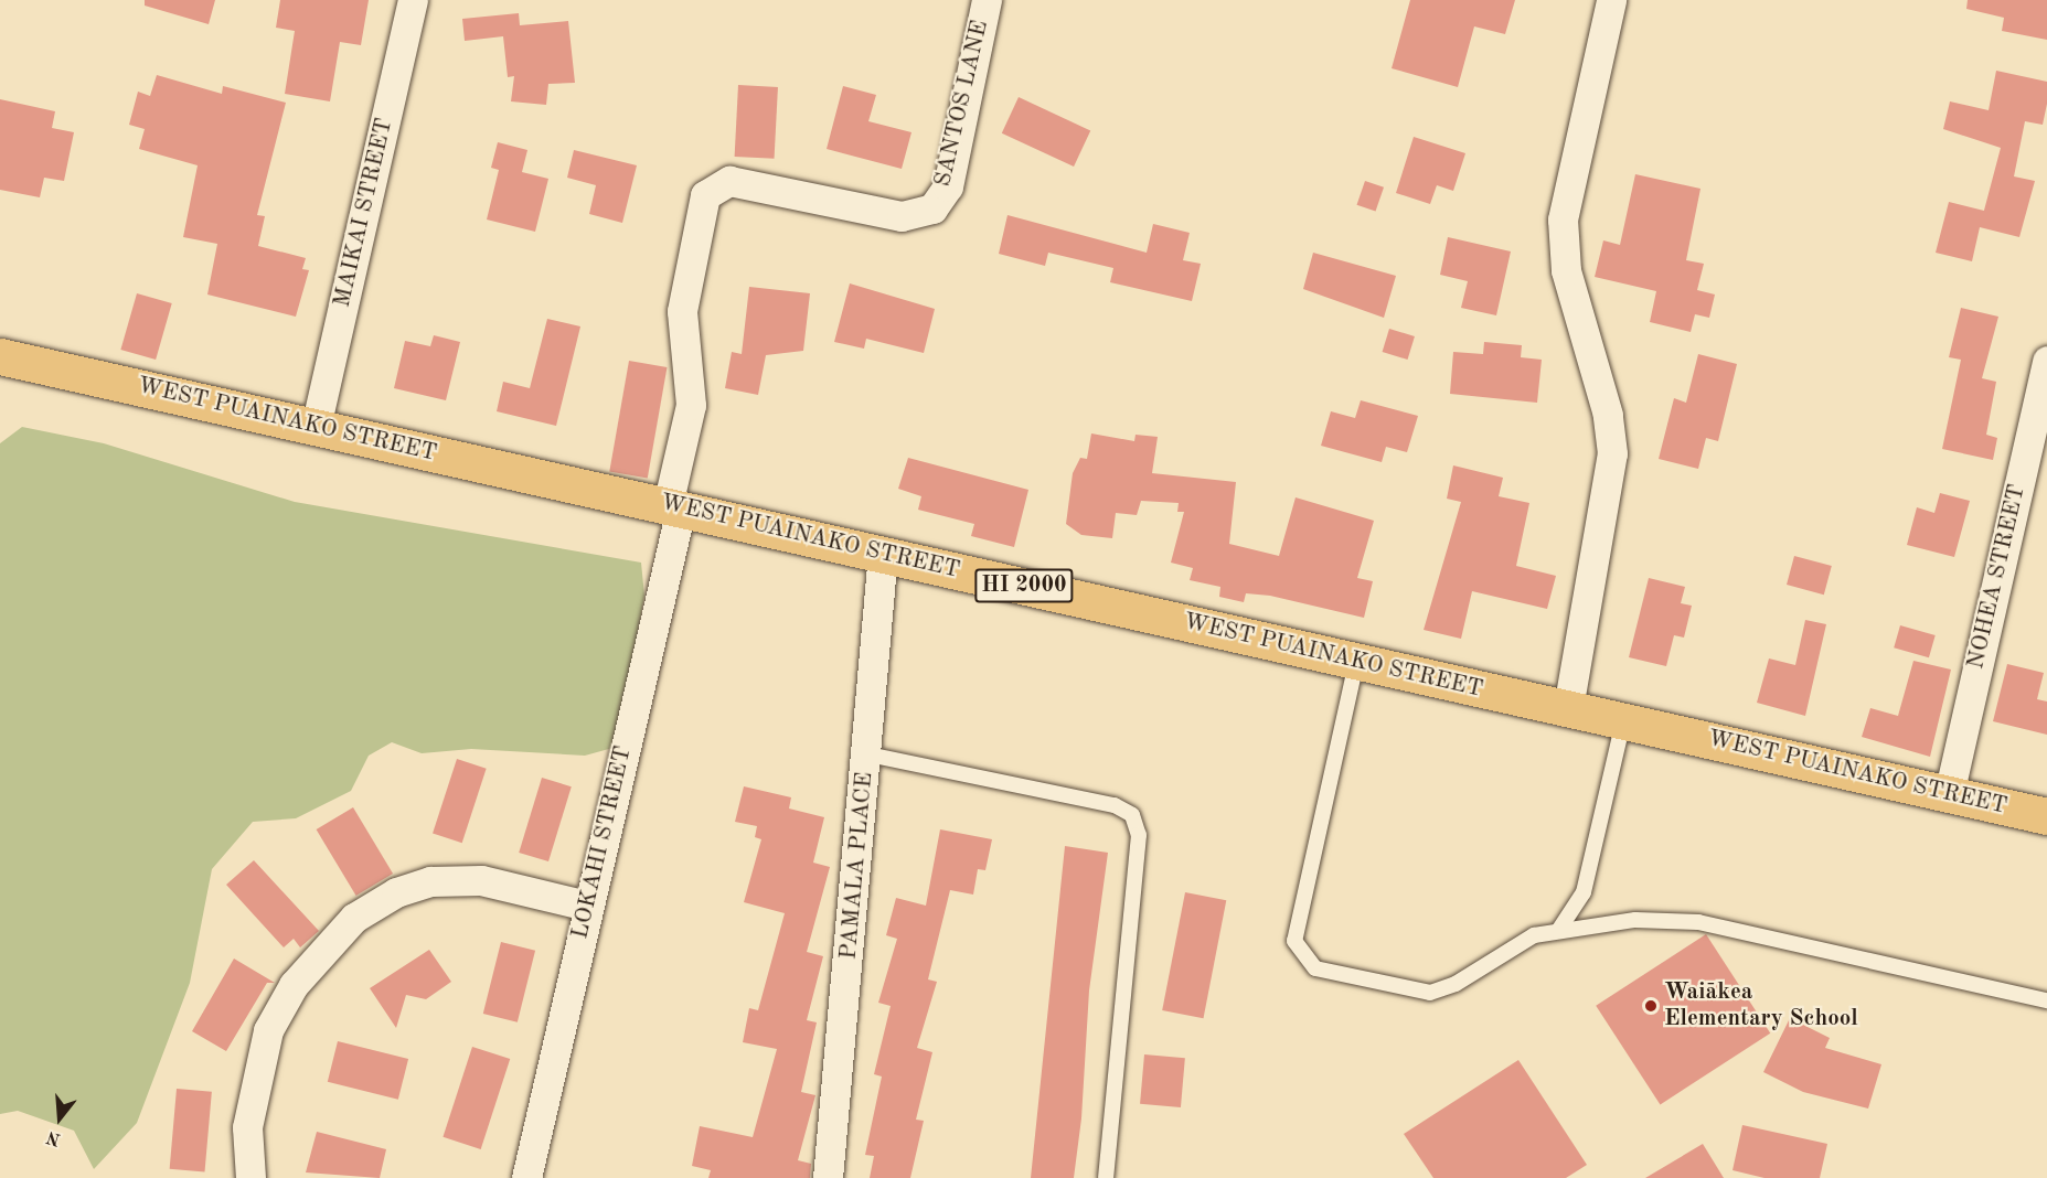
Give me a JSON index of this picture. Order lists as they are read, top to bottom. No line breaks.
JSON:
{"streets":{"highway":["WEST PUAINAKO STREET","HI 2000"],"street":["SANTOS LANE","MAIKAI STREET","NOHEA STREET","LOKAHI STREET","PAMALA PLACE"]},"crossings":[["SANTOS LANE","WEST PUAINAKO STREET"],["SANTOS LANE","LOKAHI STREET"],["MAIKAI STREET","WEST PUAINAKO STREET"],["WEST PUAINAKO STREET","NOHEA STREET"],["WEST PUAINAKO STREET","LOKAHI STREET"],["WEST PUAINAKO STREET","PAMALA PLACE"]],"places":["Waiākea Elementary School"],"north":"bottom"}
